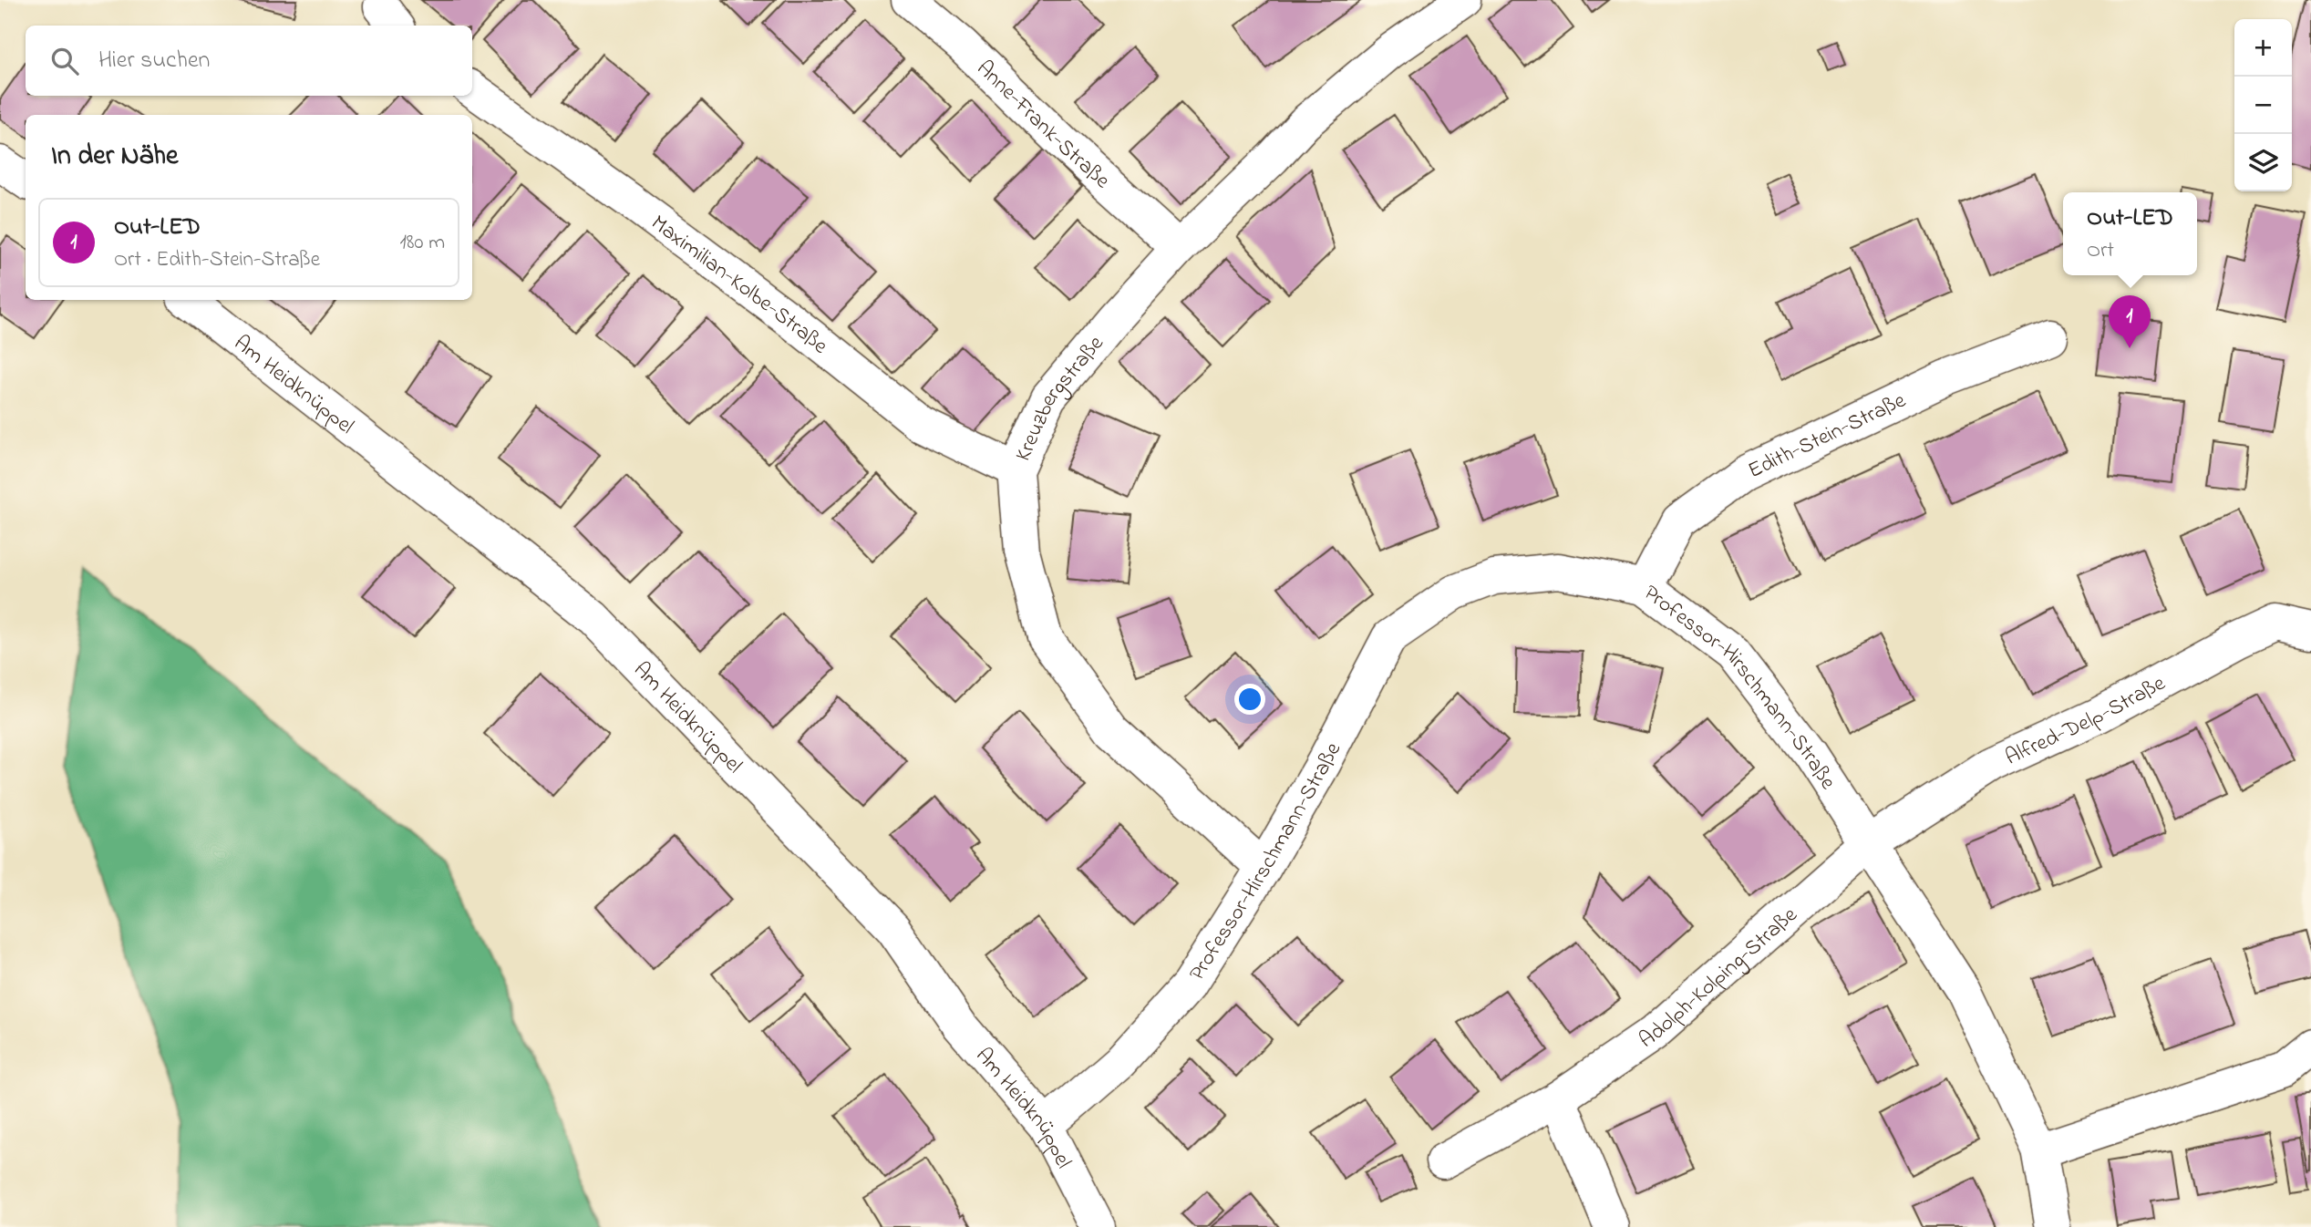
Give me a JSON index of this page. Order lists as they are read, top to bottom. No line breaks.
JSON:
{"streets":{"street":["Anne-Frank-Straße","Maximilian-Kolbe-Straße","Am Heidknüppel","Kreuzbergstraße","Edith-Stein-Straße","Professor-Hirschmann-Straße","Alfred-Delp-Straße","Adolph-Kolping-Straße"]},"crossings":[["Anne-Frank-Straße","Kreuzbergstraße"],["Maximilian-Kolbe-Straße","Kreuzbergstraße"],["Am Heidknüppel","Professor-Hirschmann-Straße"],["Kreuzbergstraße","Professor-Hirschmann-Straße"],["Edith-Stein-Straße","Professor-Hirschmann-Straße"],["Professor-Hirschmann-Straße","Alfred-Delp-Straße"],["Professor-Hirschmann-Straße","Adolph-Kolping-Straße"],["Alfred-Delp-Straße","Adolph-Kolping-Straße"]],"page":{"map_buttons":["+","−"],"search":"Hier suchen","heading":"In der Nähe","popup":["Out-LED","Ort"],"list":[{"mark":"1","name":"Out-LED","note":"Ort · Edith-Stein-Straße","value":"180 m"}],"pins":"1"}}
